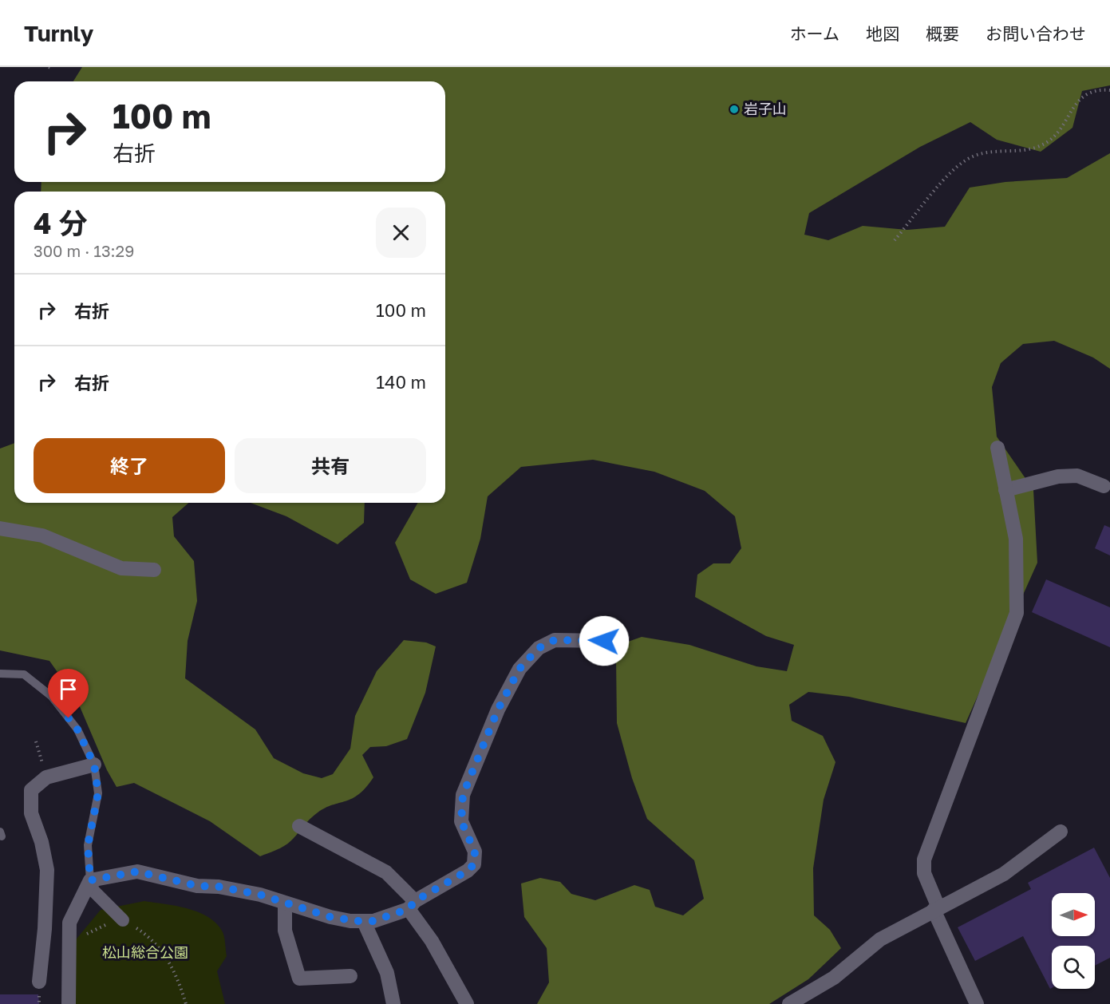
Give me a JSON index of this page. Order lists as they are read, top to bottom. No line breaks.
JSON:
{"parks":["松山総合公園"],"places":["岩子山"],"north":"right","page":{"header":"Turnly","nav":["ホーム","地図","概要","お問い合わせ"],"turn":["100 m","右折"],"heading":["4 分","300 m · 13:29"],"list":[{"name":"右折","value":"100 m"},{"name":"右折","value":"140 m"}],"buttons":["終了","共有"]}}
